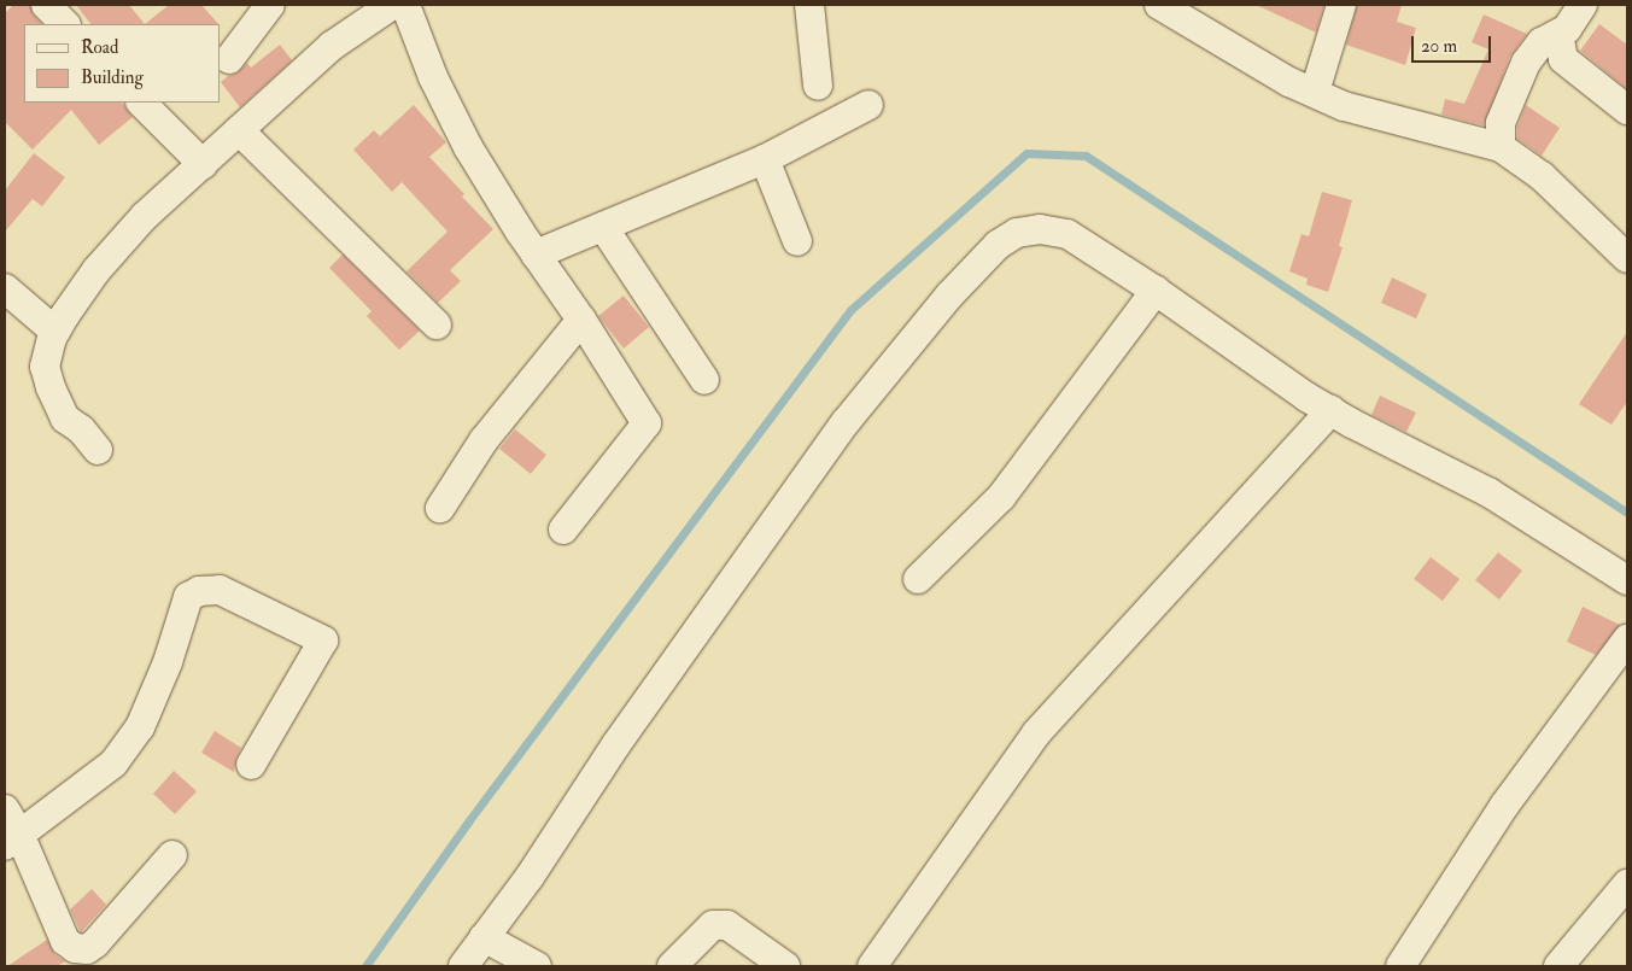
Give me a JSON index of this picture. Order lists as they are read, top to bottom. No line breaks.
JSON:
{"legend":["Road","Building"],"scale_bar":"20 m"}
